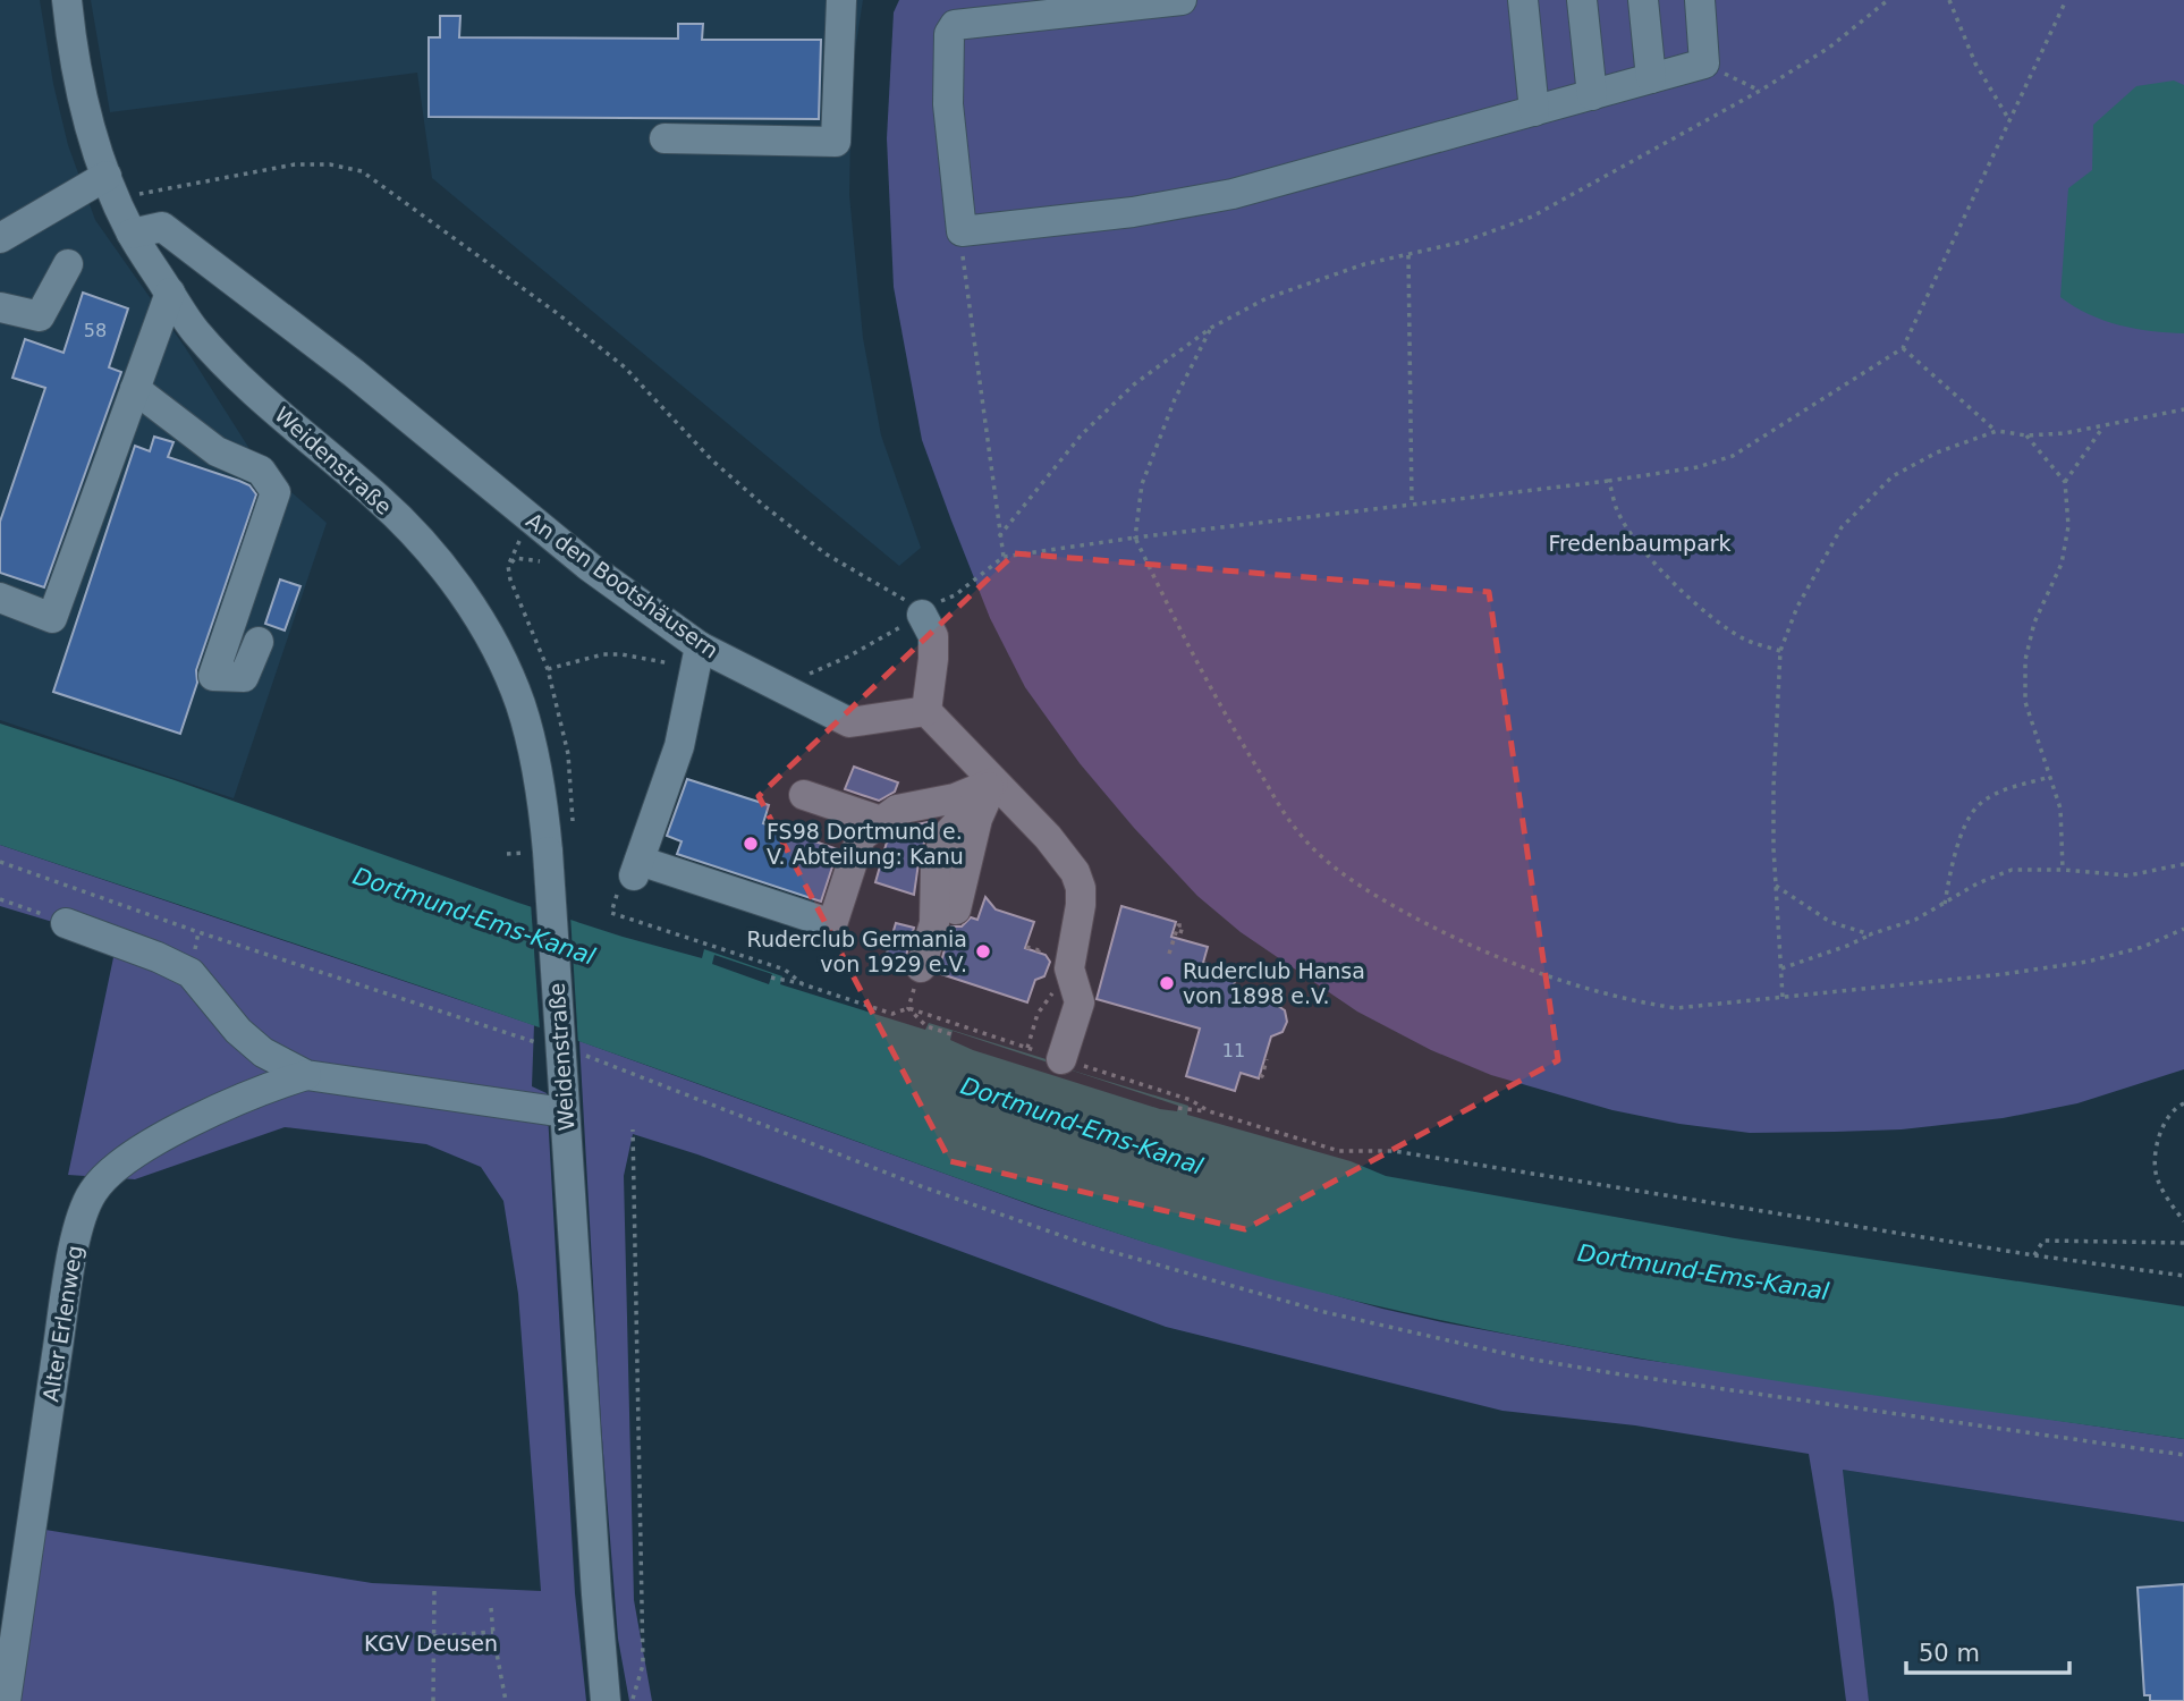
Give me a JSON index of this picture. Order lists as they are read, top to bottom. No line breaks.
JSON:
{"streets":{"street":["Weidenstraße","An den Bootshäusern","Alter Erlenweg"]},"crossings":[["Weidenstraße","An den Bootshäusern"]],"water":["Dortmund-Ems-Kanal"],"parks":["Fredenbaumpark","KGV Deusen"],"places":["FS98 Dortmund e. V. Abteilung: Kanu","Ruderclub Germania von 1929 e.V.","Ruderclub Hansa von 1898 e.V."],"house_numbers":["58","11"],"scale_bar":"50 m"}
